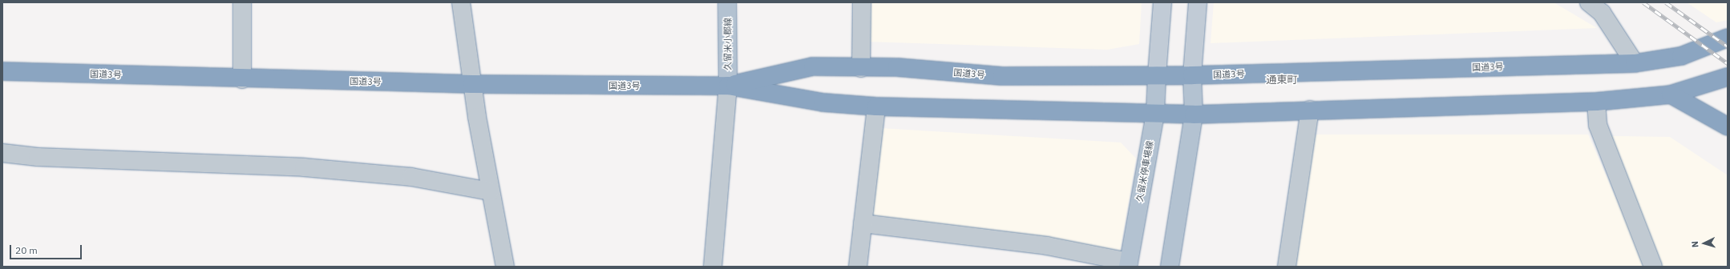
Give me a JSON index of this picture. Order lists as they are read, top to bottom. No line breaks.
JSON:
{"streets":{"highway":["国道3号"],"main road":["久留米小郡線","久留米停車場線"]},"crossings":[["久留米小郡線","国道3号"],["国道3号","久留米停車場線"]],"districts":["通東町"],"scale_bar":"20 m","north":"left"}
